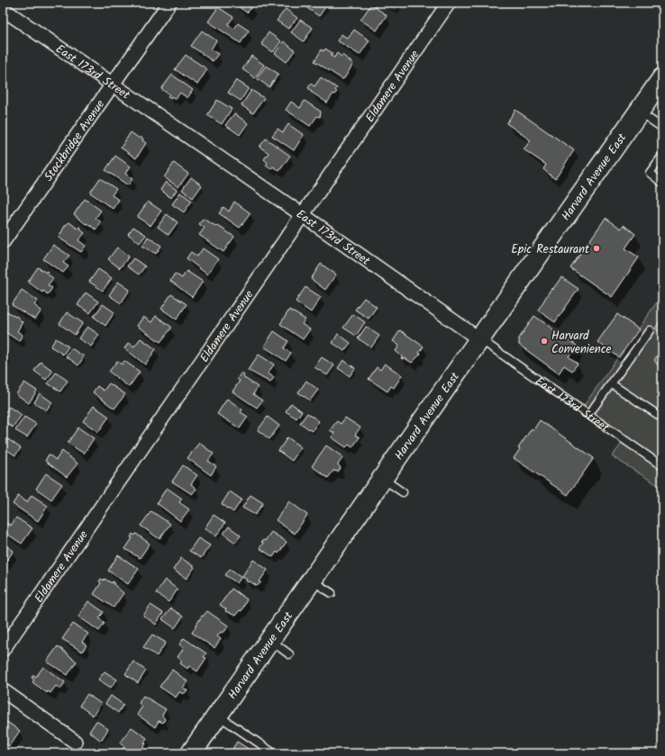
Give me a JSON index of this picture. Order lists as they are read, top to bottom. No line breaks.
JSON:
{"streets":{"main road":["Harvard Avenue East"],"street":["East 173rd Street","Eldamere Avenue","Stockbridge Avenue"]},"crossings":[["East 173rd Street","Eldamere Avenue"],["East 173rd Street","Stockbridge Avenue"],["East 173rd Street","Harvard Avenue East"]],"places":["Epic Restaurant","Harvard Convenience"]}
